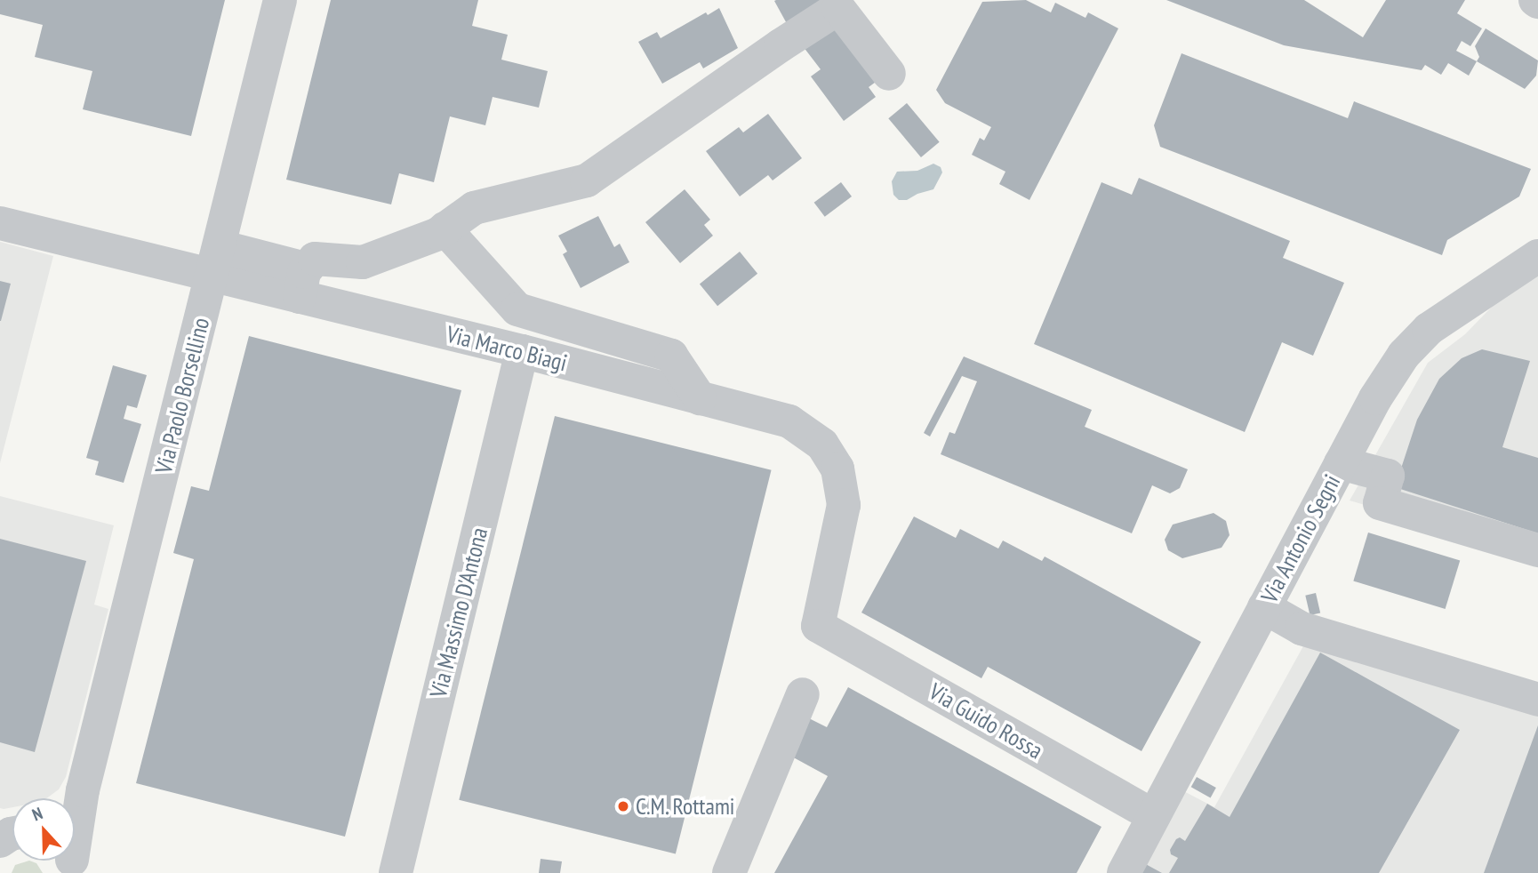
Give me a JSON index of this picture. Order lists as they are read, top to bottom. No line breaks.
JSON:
{"streets":{"street":["Via Marco Biagi","Via Paolo Borsellino","Via Antonio Segni","Via Massimo D'Antona","Via Guido Rossa"]},"crossings":[["Via Marco Biagi","Via Paolo Borsellino"],["Via Marco Biagi","Via Massimo D'Antona"],["Via Marco Biagi","Via Guido Rossa"],["Via Antonio Segni","Via Guido Rossa"]],"places":["C.M. Rottami"],"north":"top"}
